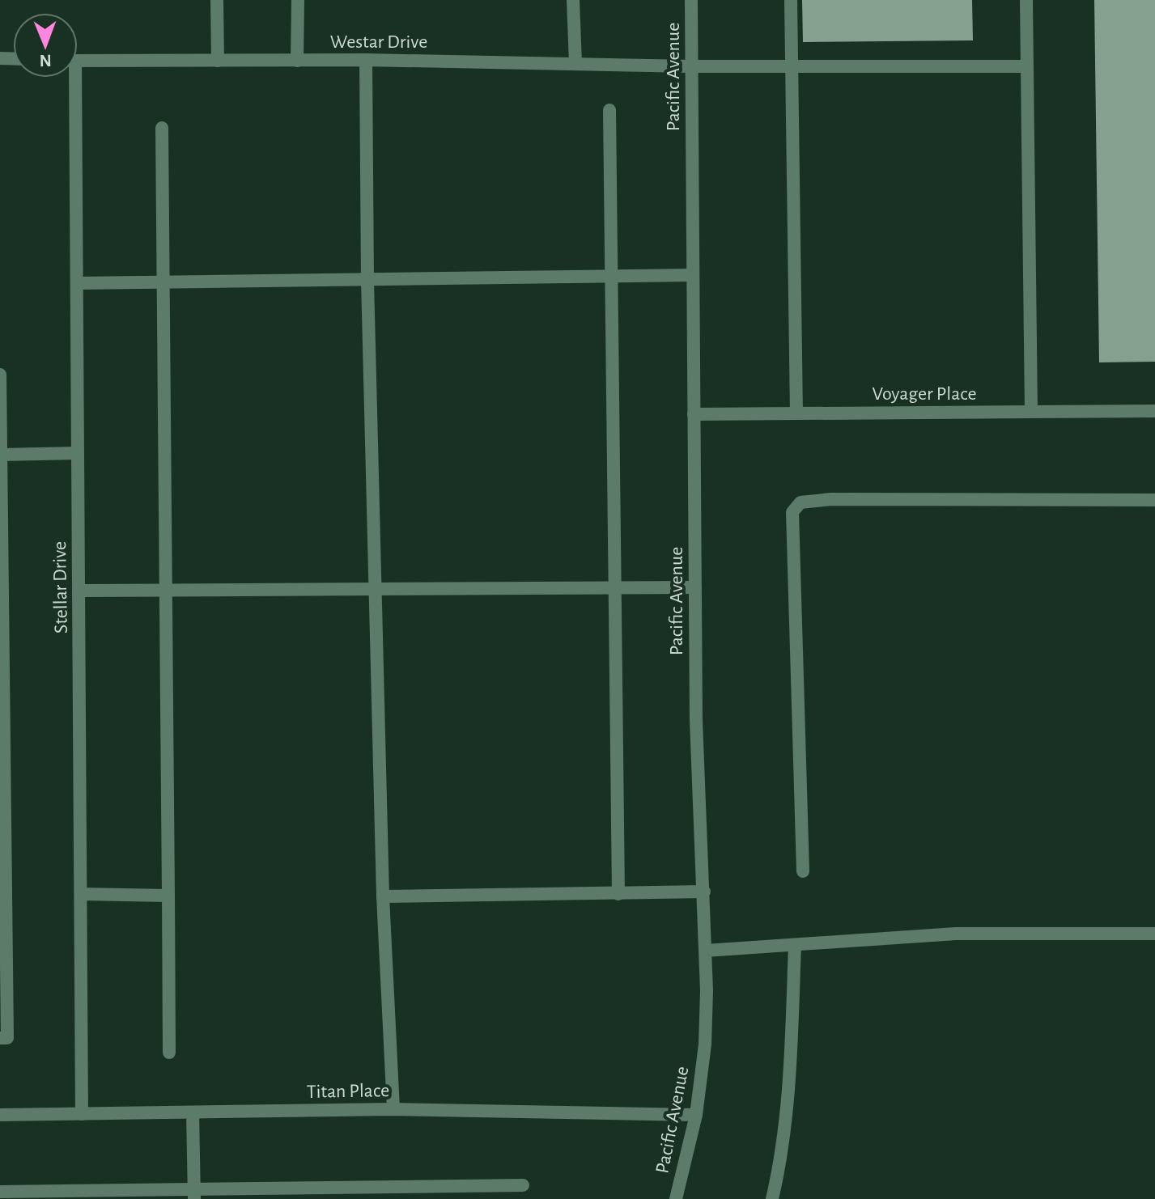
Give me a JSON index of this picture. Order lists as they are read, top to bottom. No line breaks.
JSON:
{"streets":{"street":["Westar Drive","Pacific Avenue","Voyager Place","Stellar Drive","Titan Place"]},"crossings":[["Westar Drive","Pacific Avenue"],["Pacific Avenue","Voyager Place"],["Pacific Avenue","Titan Place"],["Stellar Drive","Titan Place"]],"north":"bottom"}
